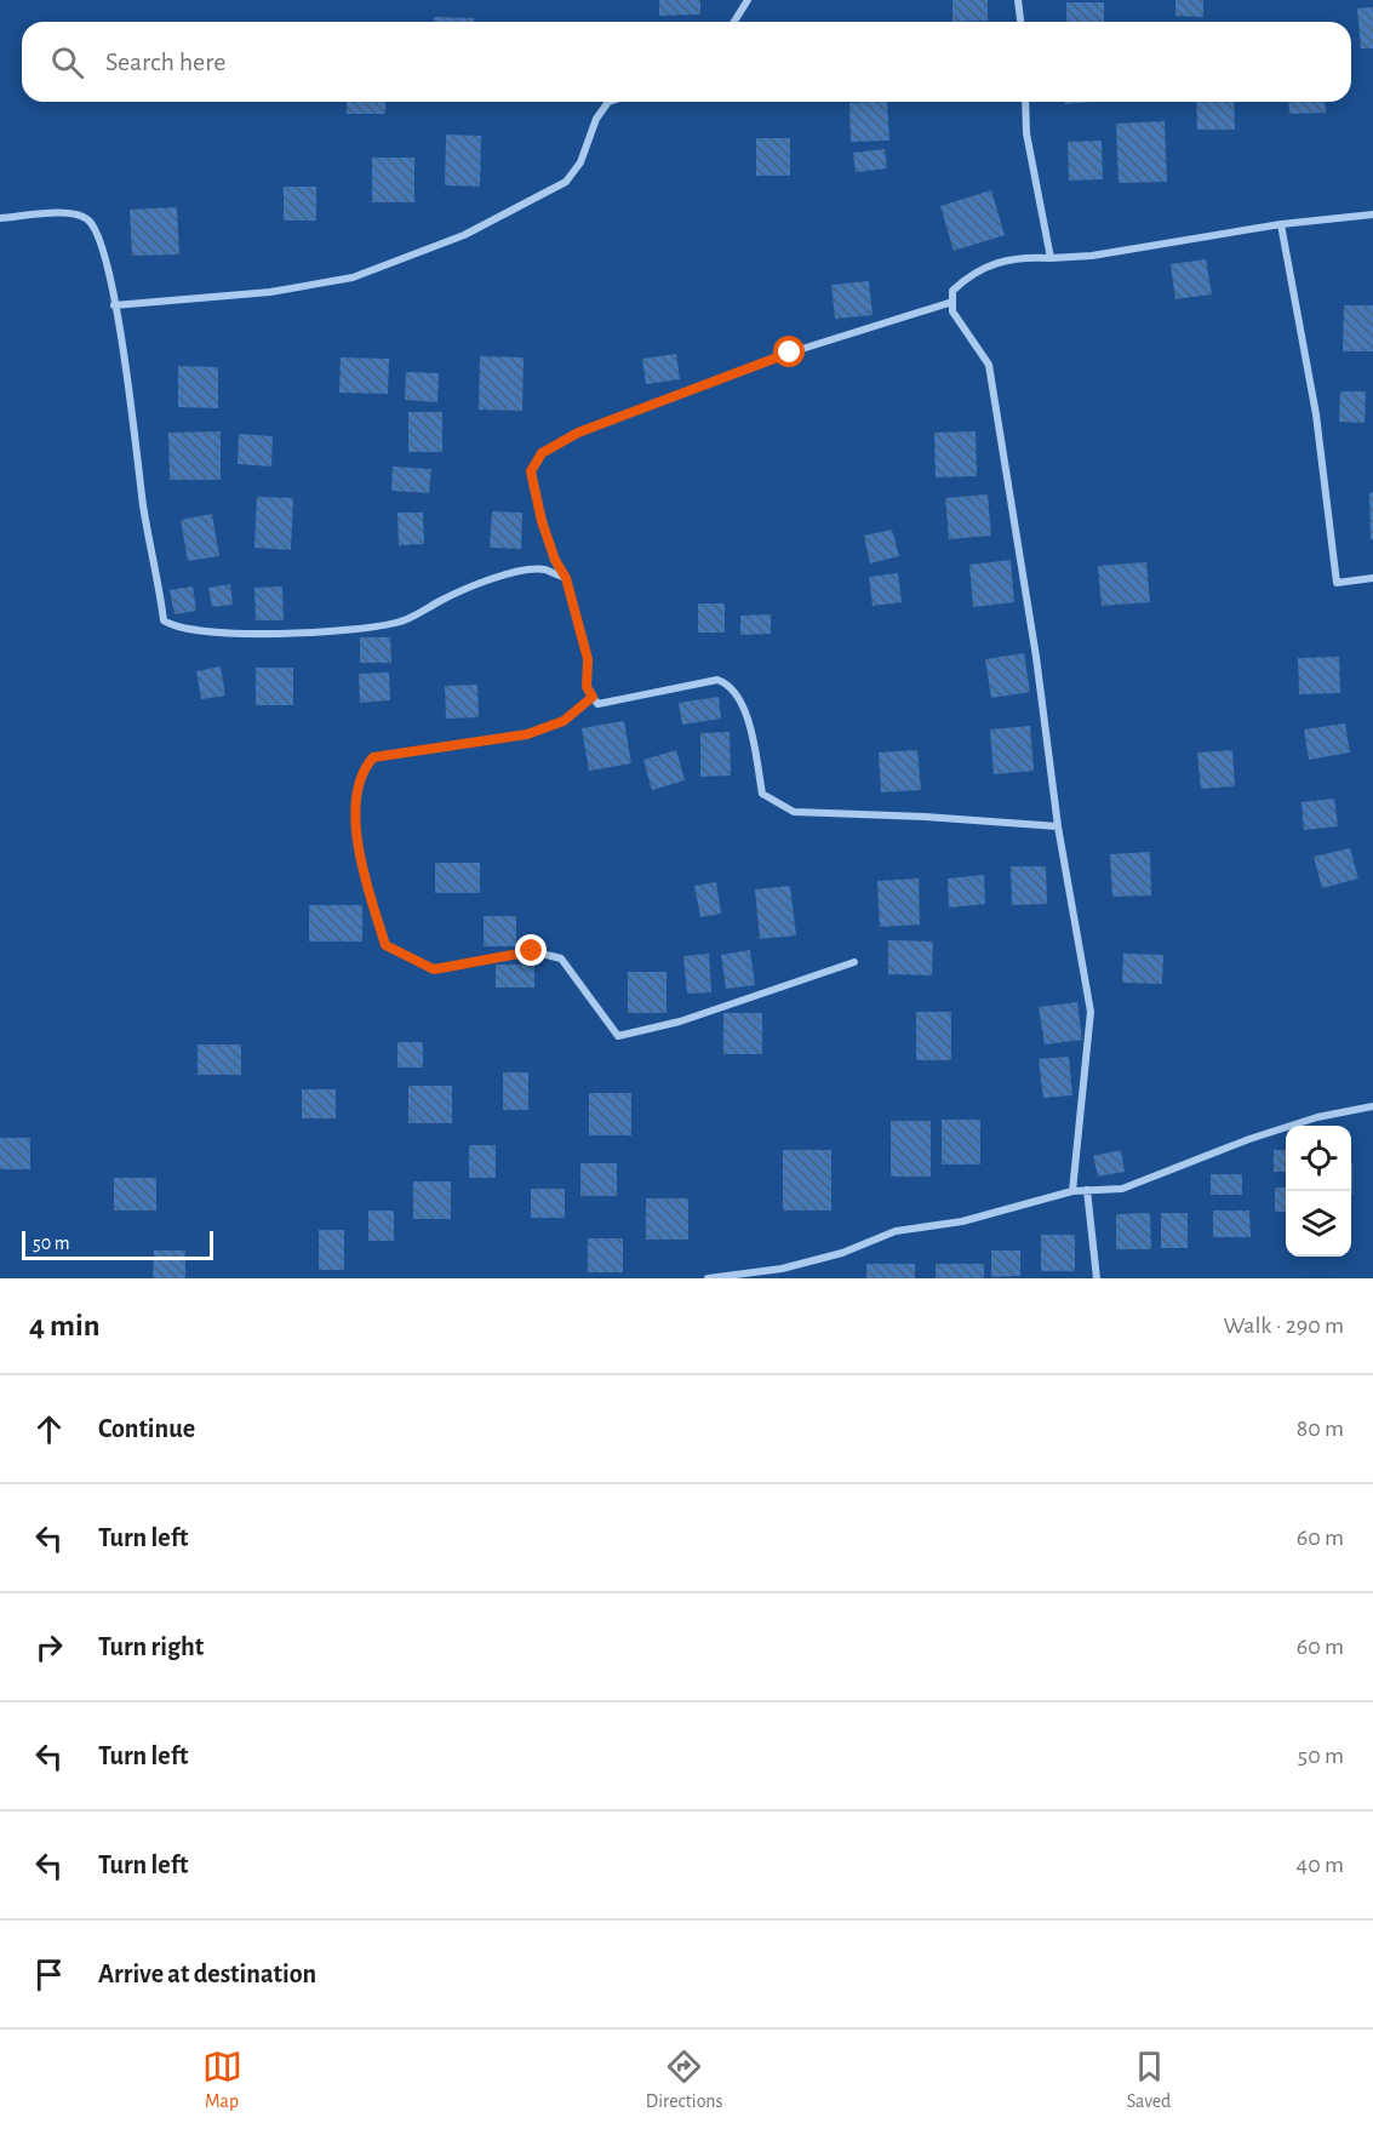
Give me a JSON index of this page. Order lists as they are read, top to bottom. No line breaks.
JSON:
{"scale_bar":"50 m","page":{"search":"Search here","scale":"50 m","heading":["4 min","Walk · 290 m"],"list":[["Continue","80 m"],["Turn left","60 m"],["Turn right","60 m"],["Turn left","50 m"],["Turn left","40 m"],"Arrive at destination"],"nav":["Map","Directions","Saved"]}}
